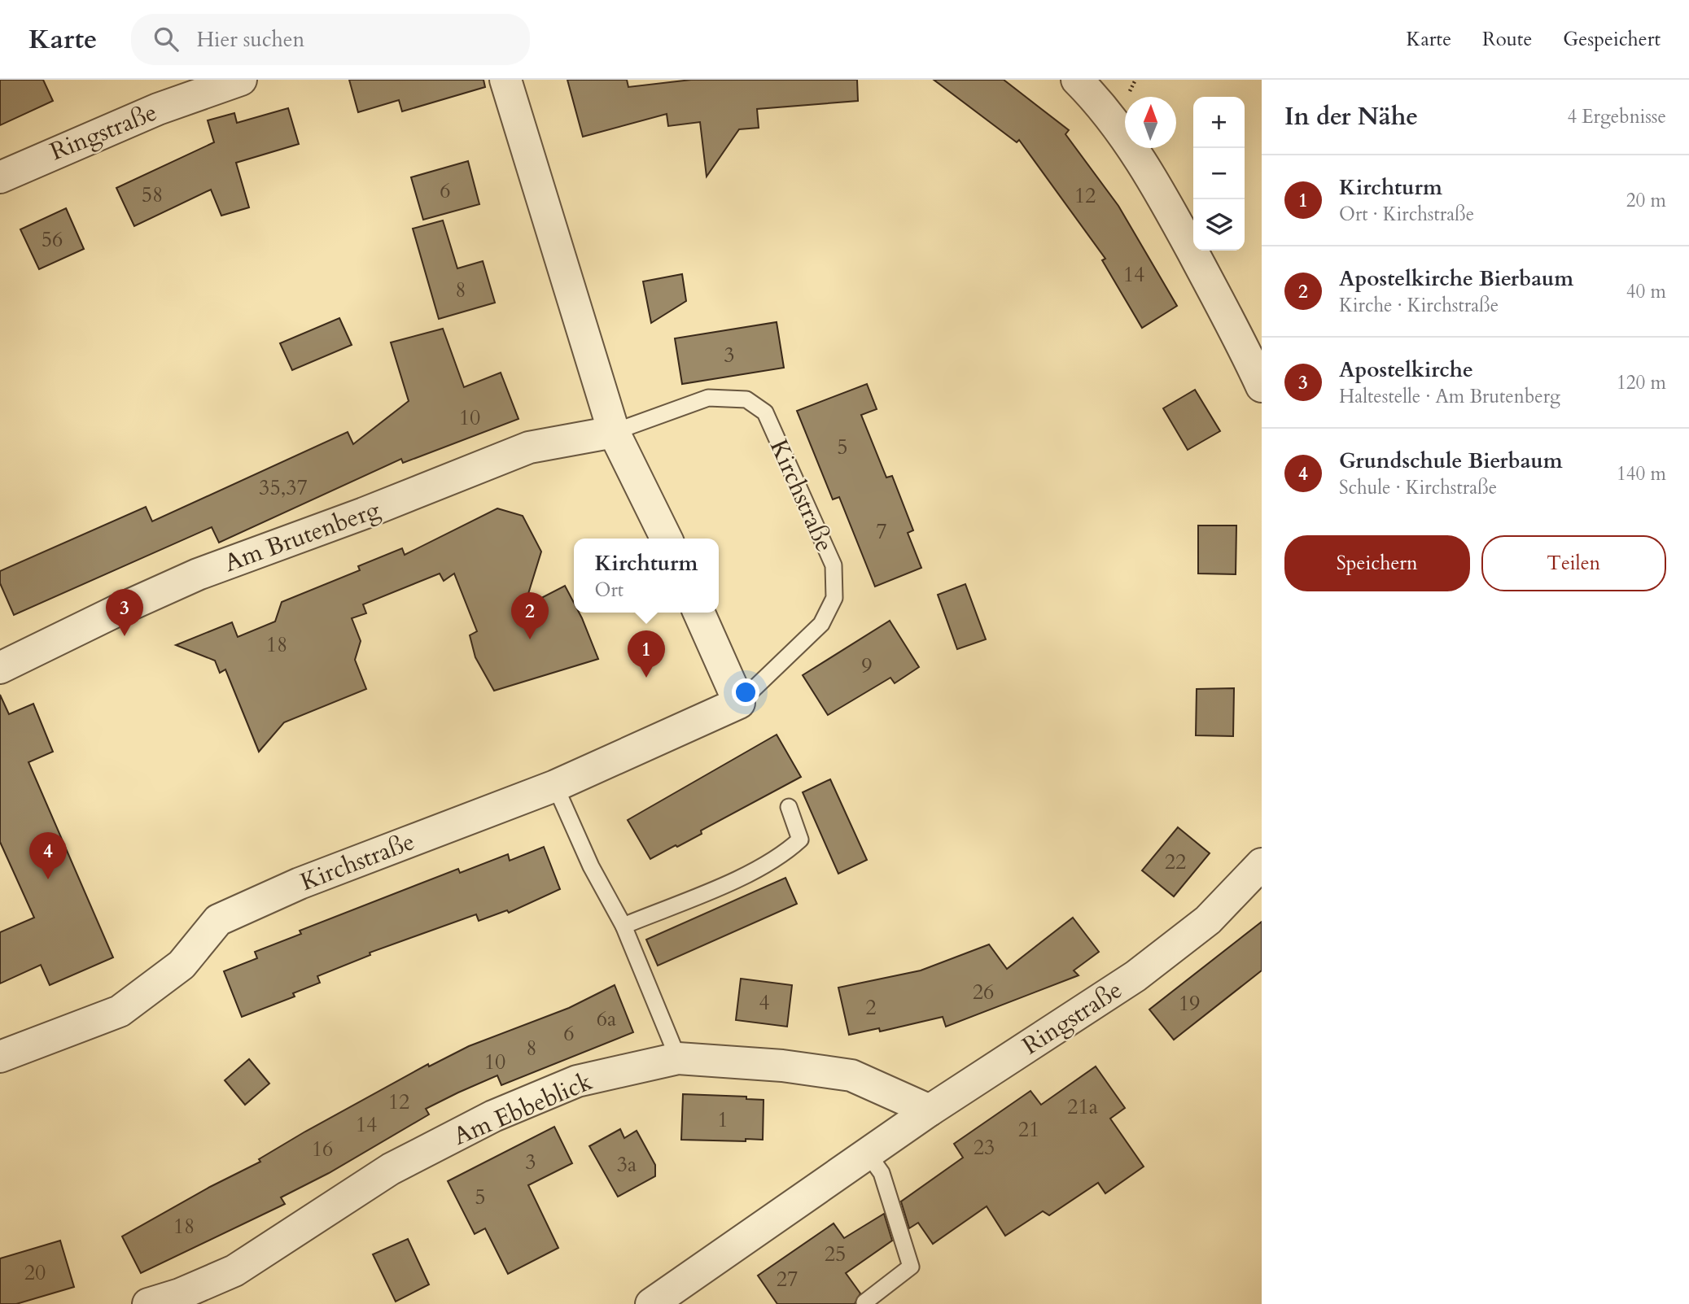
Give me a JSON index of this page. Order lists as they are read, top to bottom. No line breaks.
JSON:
{"streets":{"street":["Ringstraße","Kirchstraße","Am Brutenberg","Am Ebbeblick"]},"crossings":[["Ringstraße","Am Ebbeblick"],["Kirchstraße","Am Brutenberg"]],"house_numbers":["6","58","12","56","14","8","3","10","5","35,37","7","18","9","22","26","4","19","2","6a","6","8","10","12","21a","1","14","21","23","16","3","3a","5","18","25","20","27"],"north":"top","page":{"header":"Karte","search":"Hier suchen","nav":["Karte","Route","Gespeichert"],"heading":["In der Nähe","4 Ergebnisse"],"map_buttons":["+","−"],"list":[{"mark":"1","name":"Kirchturm","note":"Ort · Kirchstraße","value":"20 m"},{"mark":"2","name":"Apostelkirche Bierbaum","note":"Kirche · Kirchstraße","value":"40 m"},{"mark":"3","name":"Apostelkirche","note":"Haltestelle · Am Brutenberg","value":"120 m"},{"mark":"4","name":"Grundschule Bierbaum","note":"Schule · Kirchstraße","value":"140 m"}],"buttons":["Speichern","Teilen"],"popup":["Kirchturm","Ort"],"pins":["3","2","1","4"]}}
